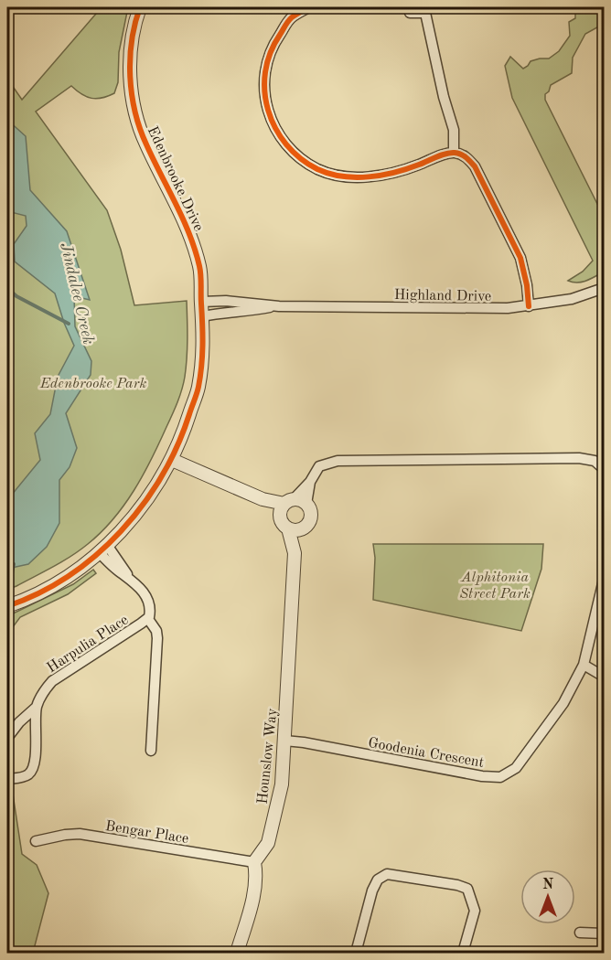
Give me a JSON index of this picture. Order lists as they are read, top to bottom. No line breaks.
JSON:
{"streets":{"street":["Edenbrooke Drive","Highland Drive","Harpulia Place","Goodenia Crescent","Hounslow Way","Bengar Place"]},"crossings":[["Edenbrooke Drive","Highland Drive"],["Edenbrooke Drive","Harpulia Place"],["Goodenia Crescent","Hounslow Way"],["Hounslow Way","Bengar Place"]],"water":["Jindalee Creek"],"parks":["Edenbrooke Park","Alphitonia Street Park"],"north":"top"}
